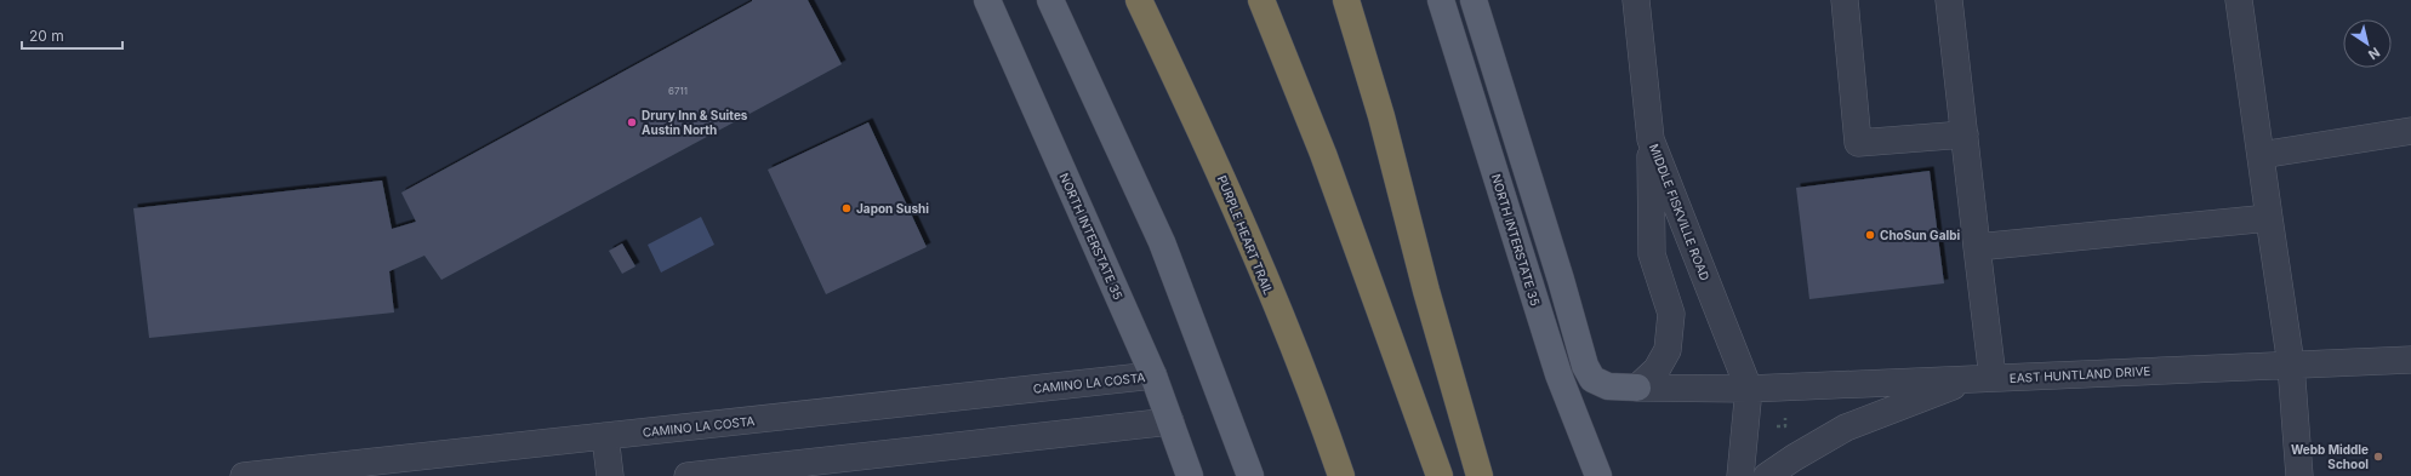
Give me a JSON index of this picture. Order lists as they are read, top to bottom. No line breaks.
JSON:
{"streets":{"highway":["PURPLE HEART TRAIL"],"main road":["NORTH INTERSTATE 35"],"street":["MIDDLE FISKVILLE ROAD","EAST HUNTLAND DRIVE","CAMINO LA COSTA"]},"crossings":[["MIDDLE FISKVILLE ROAD","EAST HUNTLAND DRIVE"],["NORTH INTERSTATE 35","CAMINO LA COSTA"]],"places":["Drury Inn & Suites Austin North","Japon Sushi","ChoSun Galbi","Webb Middle School"],"house_numbers":["6711"],"scale_bar":"20 m","north":"bottom right"}
